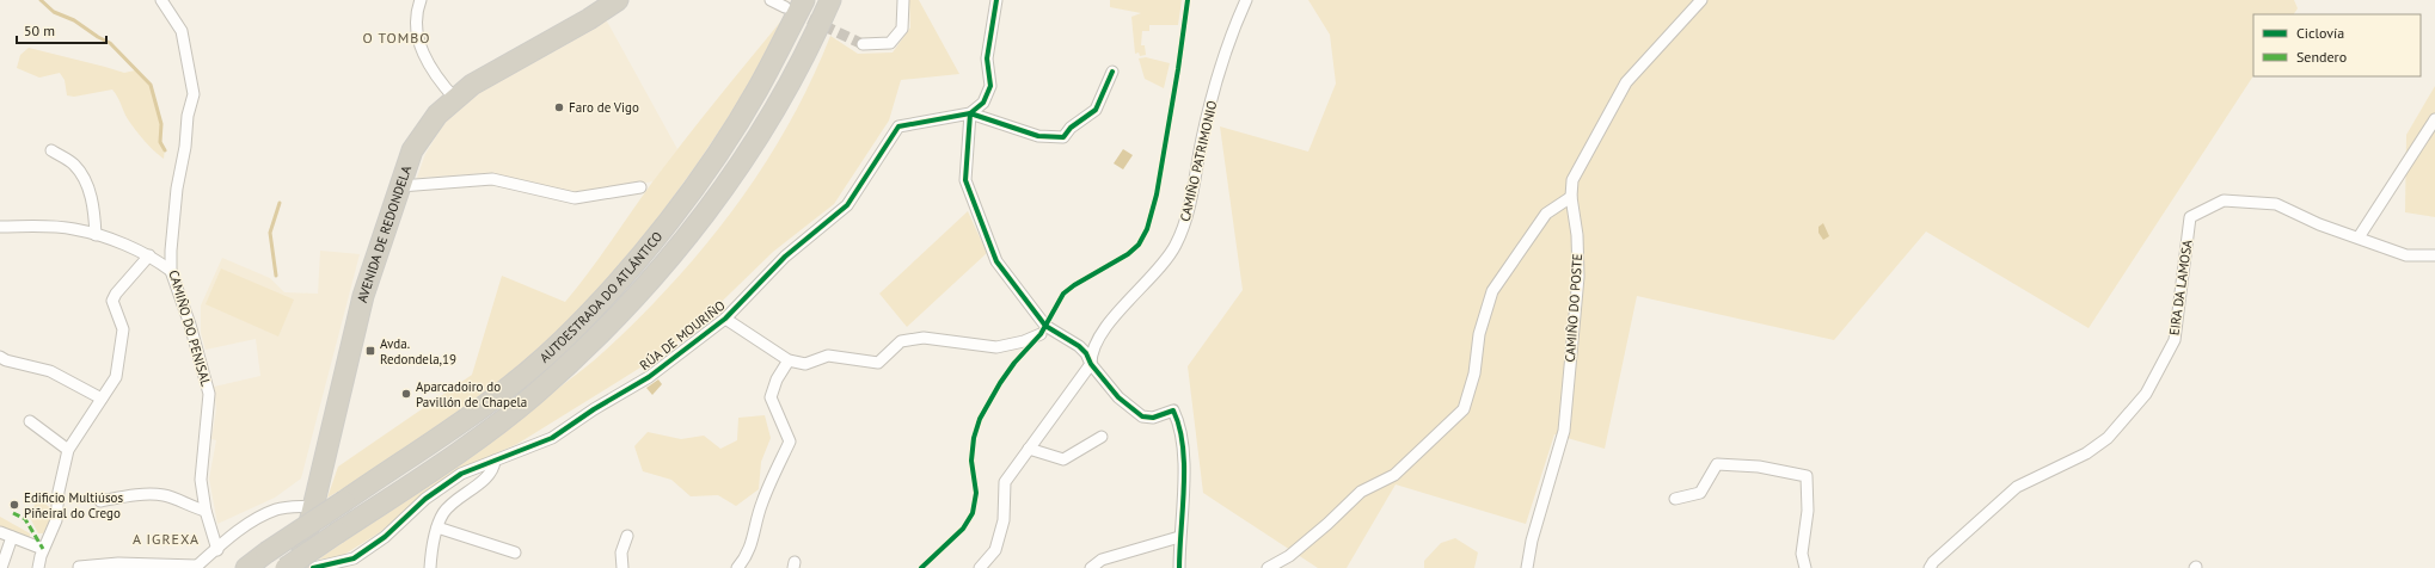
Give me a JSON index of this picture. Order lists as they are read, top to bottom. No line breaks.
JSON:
{"streets":{"highway":["AVENIDA DE REDONDELA","AUTOESTRADA DO ATLÁNTICO"],"street":["CAMIÑO PATRIMONIO","EIRA DA LAMOSA","CAMIÑO DO POSTE","CAMIÑO DO PENISAL","RÚA DE MOURIÑO"]},"districts":["O TOMBO","A IGREXA"],"places":{"other":["Faro de Vigo","Aparcadoiro do Pavillón de Chapela","Edificio Multiúsos Piñeiral do Crego"],"transit":["Avda. Redondela,19"]},"legend":["Ciclovía","Sendero"],"scale_bar":"50 m"}
